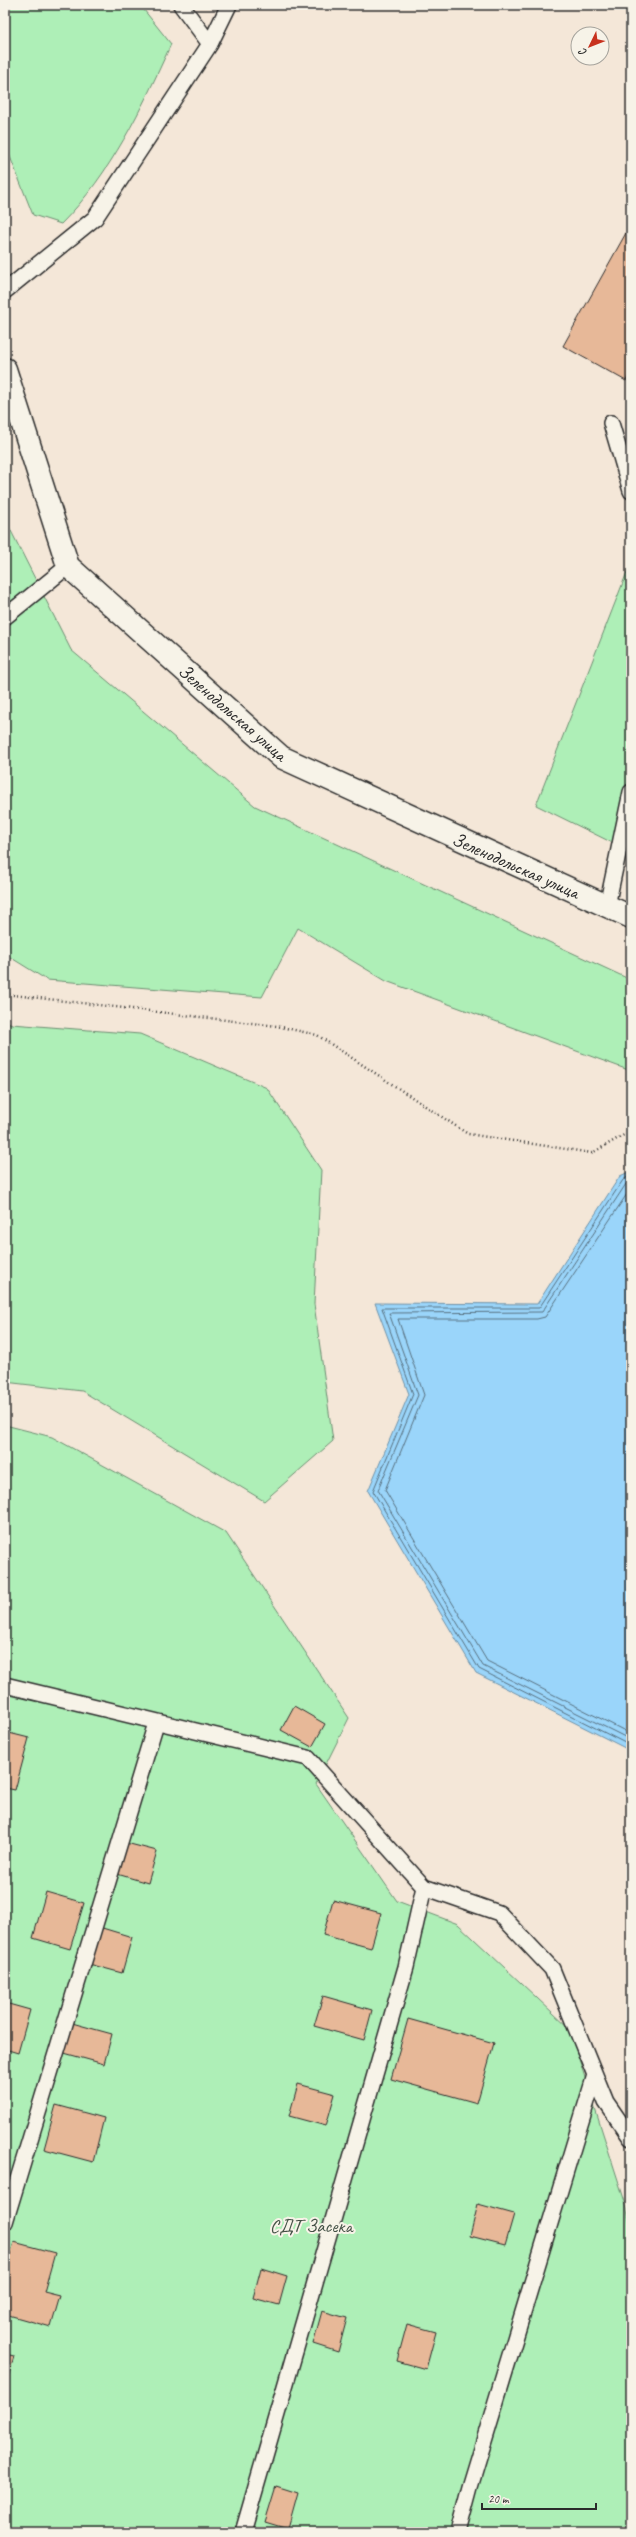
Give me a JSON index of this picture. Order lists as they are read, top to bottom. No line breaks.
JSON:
{"streets":{"street":["Зеленодольская улица"]},"parks":["СДТ Засека"],"scale_bar":"20 m","north":"bottom left"}
